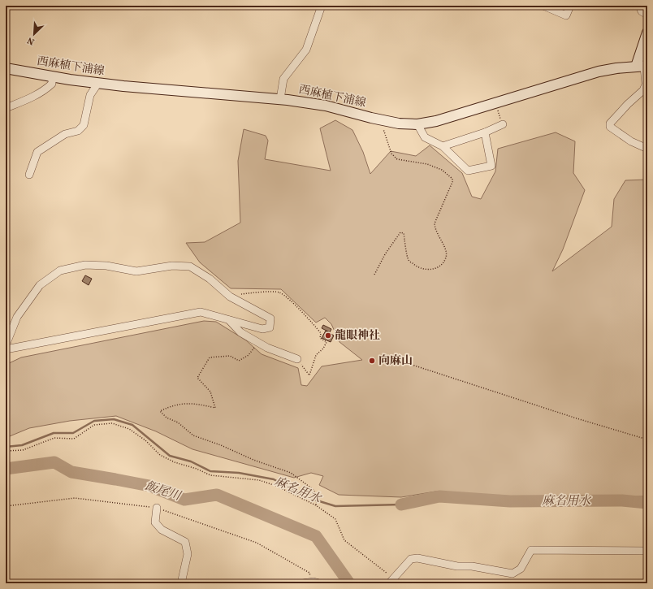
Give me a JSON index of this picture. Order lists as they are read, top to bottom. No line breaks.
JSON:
{"streets":{"main road":["西麻植下浦線"]},"water":["麻名用水","飯尾川"],"places":["龍眼神社","向麻山"],"north":"bottom left"}
